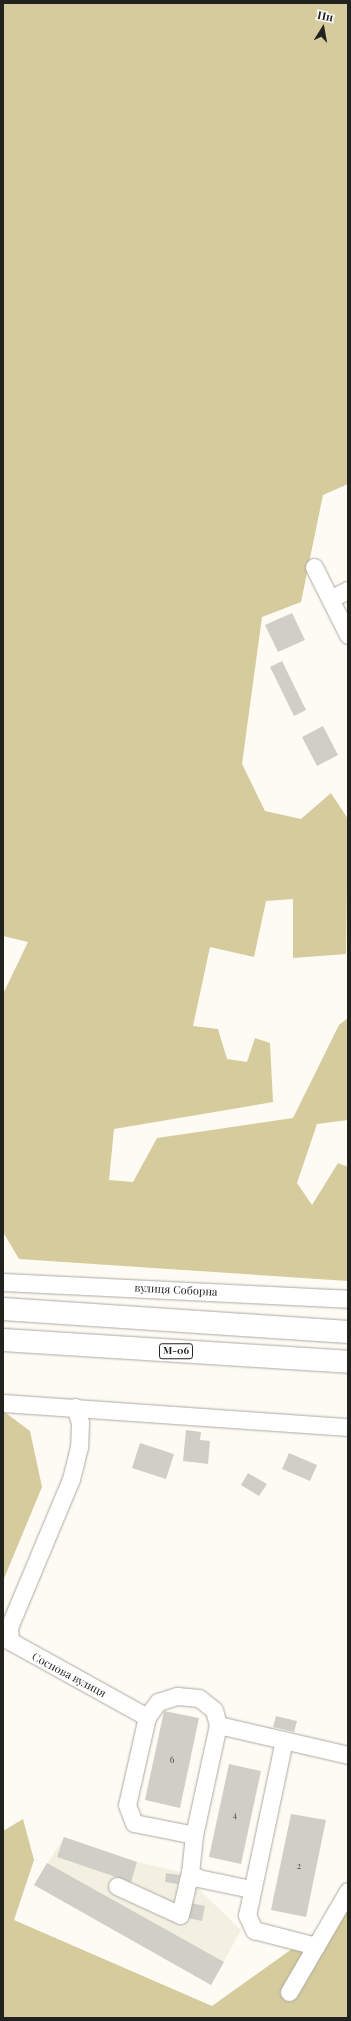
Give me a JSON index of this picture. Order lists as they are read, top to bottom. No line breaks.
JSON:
{"streets":{"highway":["М-06"],"street":["вулиця Соборна","Соснова вулиця"]},"house_numbers":["6","4","2"],"north":"top"}
